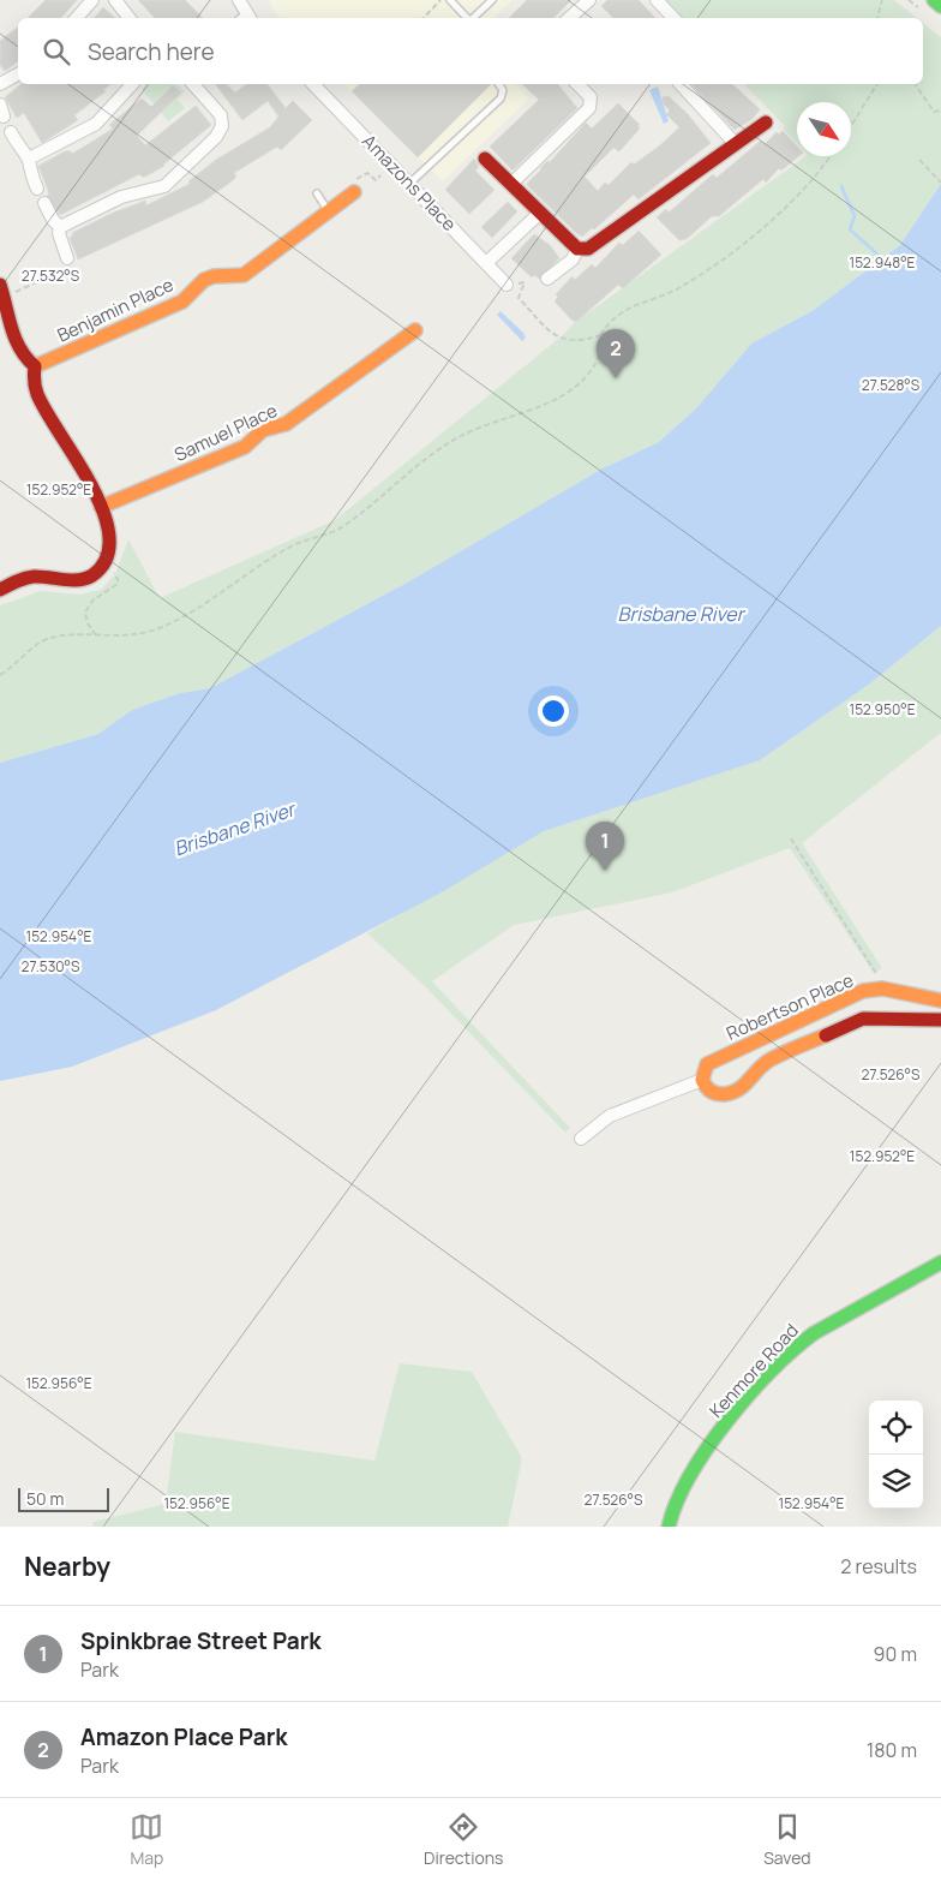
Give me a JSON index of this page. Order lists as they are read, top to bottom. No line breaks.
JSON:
{"streets":{"main road":["Benjamin Place","Samuel Place","Robertson Place","Kenmore Road"],"street":["Amazons Place"]},"water":["Brisbane River"],"scale_bar":"50 m","north":"bottom right","page":{"search":"Search here","pins":["2","1"],"scale":"50 m","heading":["Nearby","2 results"],"list":[{"mark":"1","name":"Spinkbrae Street Park","note":"Park","value":"90 m"},{"mark":"2","name":"Amazon Place Park","note":"Park","value":"180 m"}],"nav":["Map","Directions","Saved"]},"coordinates":["152.948°E","27.532°S","27.528°S","152.952°E","152.950°E","152.954°E","27.530°S","27.526°S","152.956°E"]}
